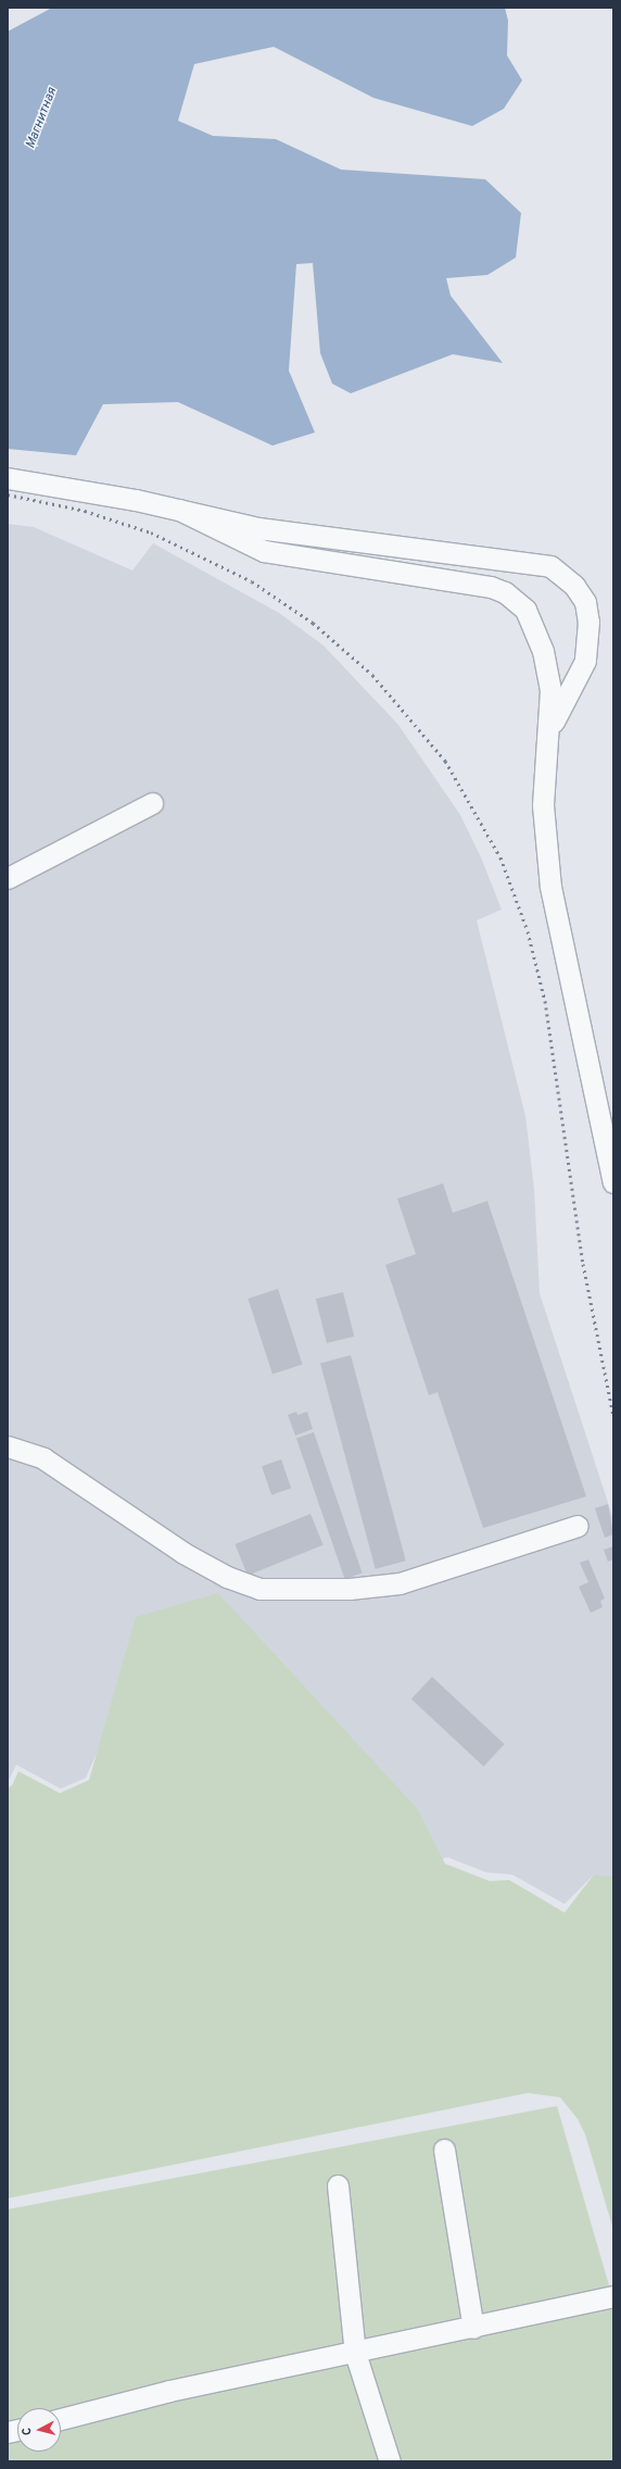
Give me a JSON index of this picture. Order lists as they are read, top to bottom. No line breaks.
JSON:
{"water":["Магнитная"],"north":"left"}
